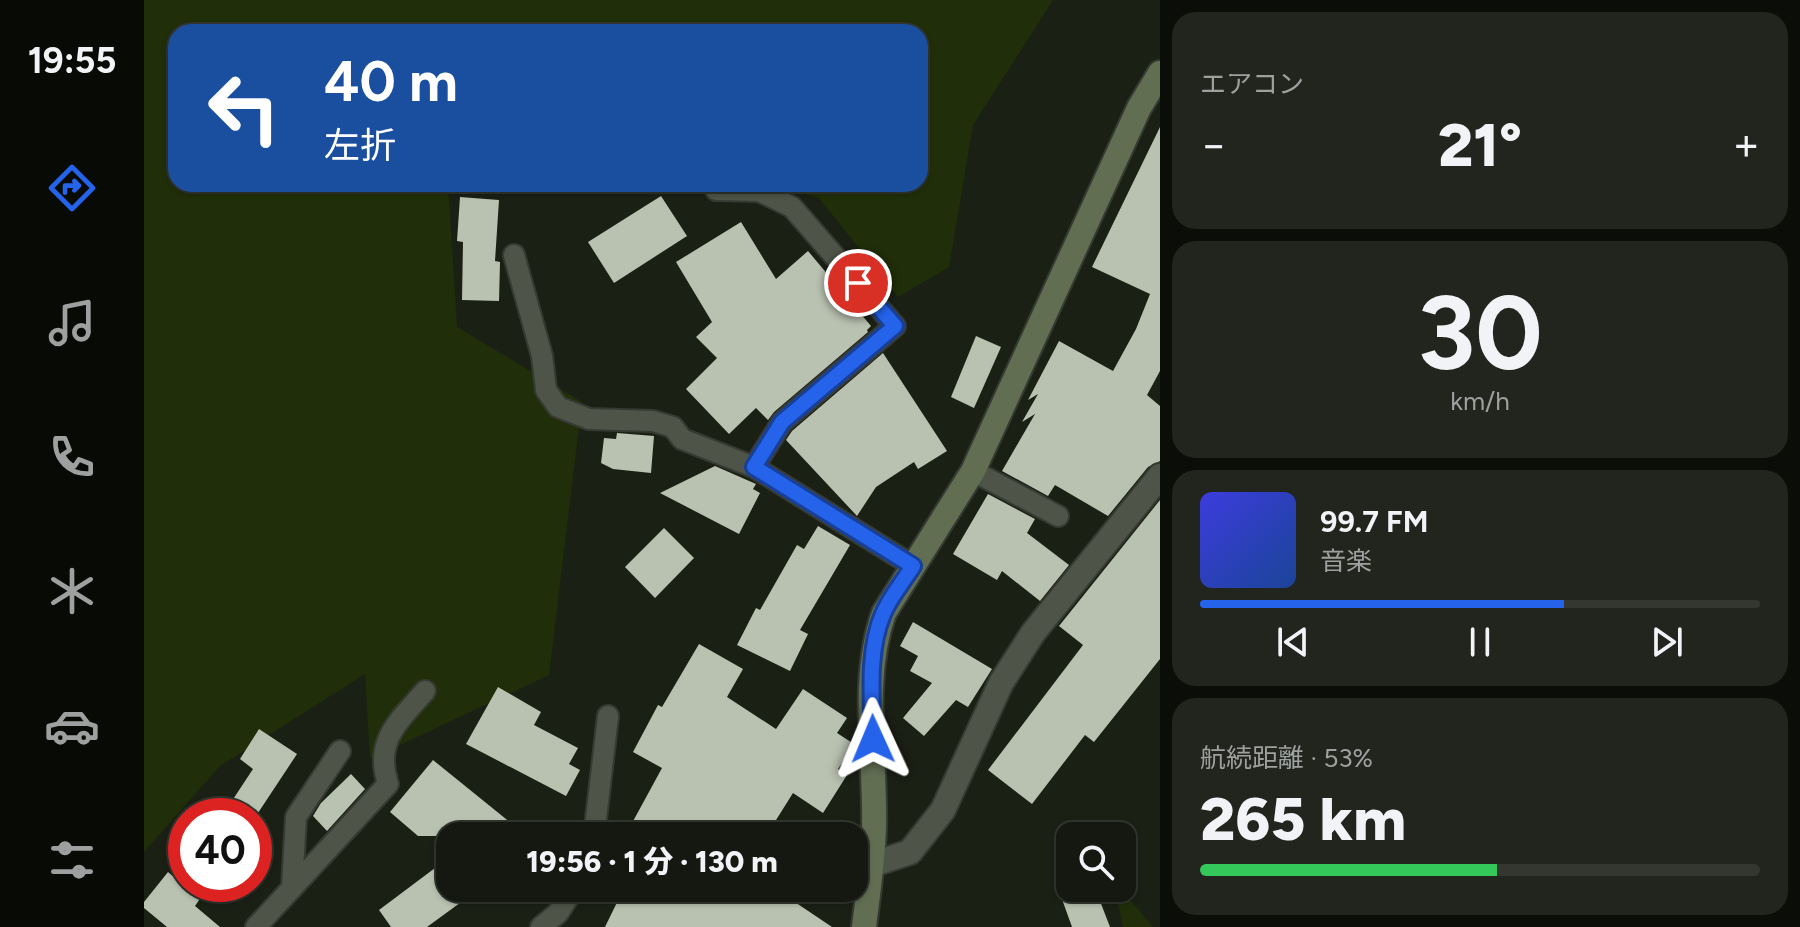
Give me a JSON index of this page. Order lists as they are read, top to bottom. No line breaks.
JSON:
{"page":{"tabs":"19:55","tile":["エアコン",["30","km/h"],["航続距離 · 53%","265 km"]],"turn":["40 m","左折"],"heat":["−","21°","+"],"song":["99.7 FM","音楽"],"limit":"40","trip":"19:56 · 1 分 · 130 m"}}
